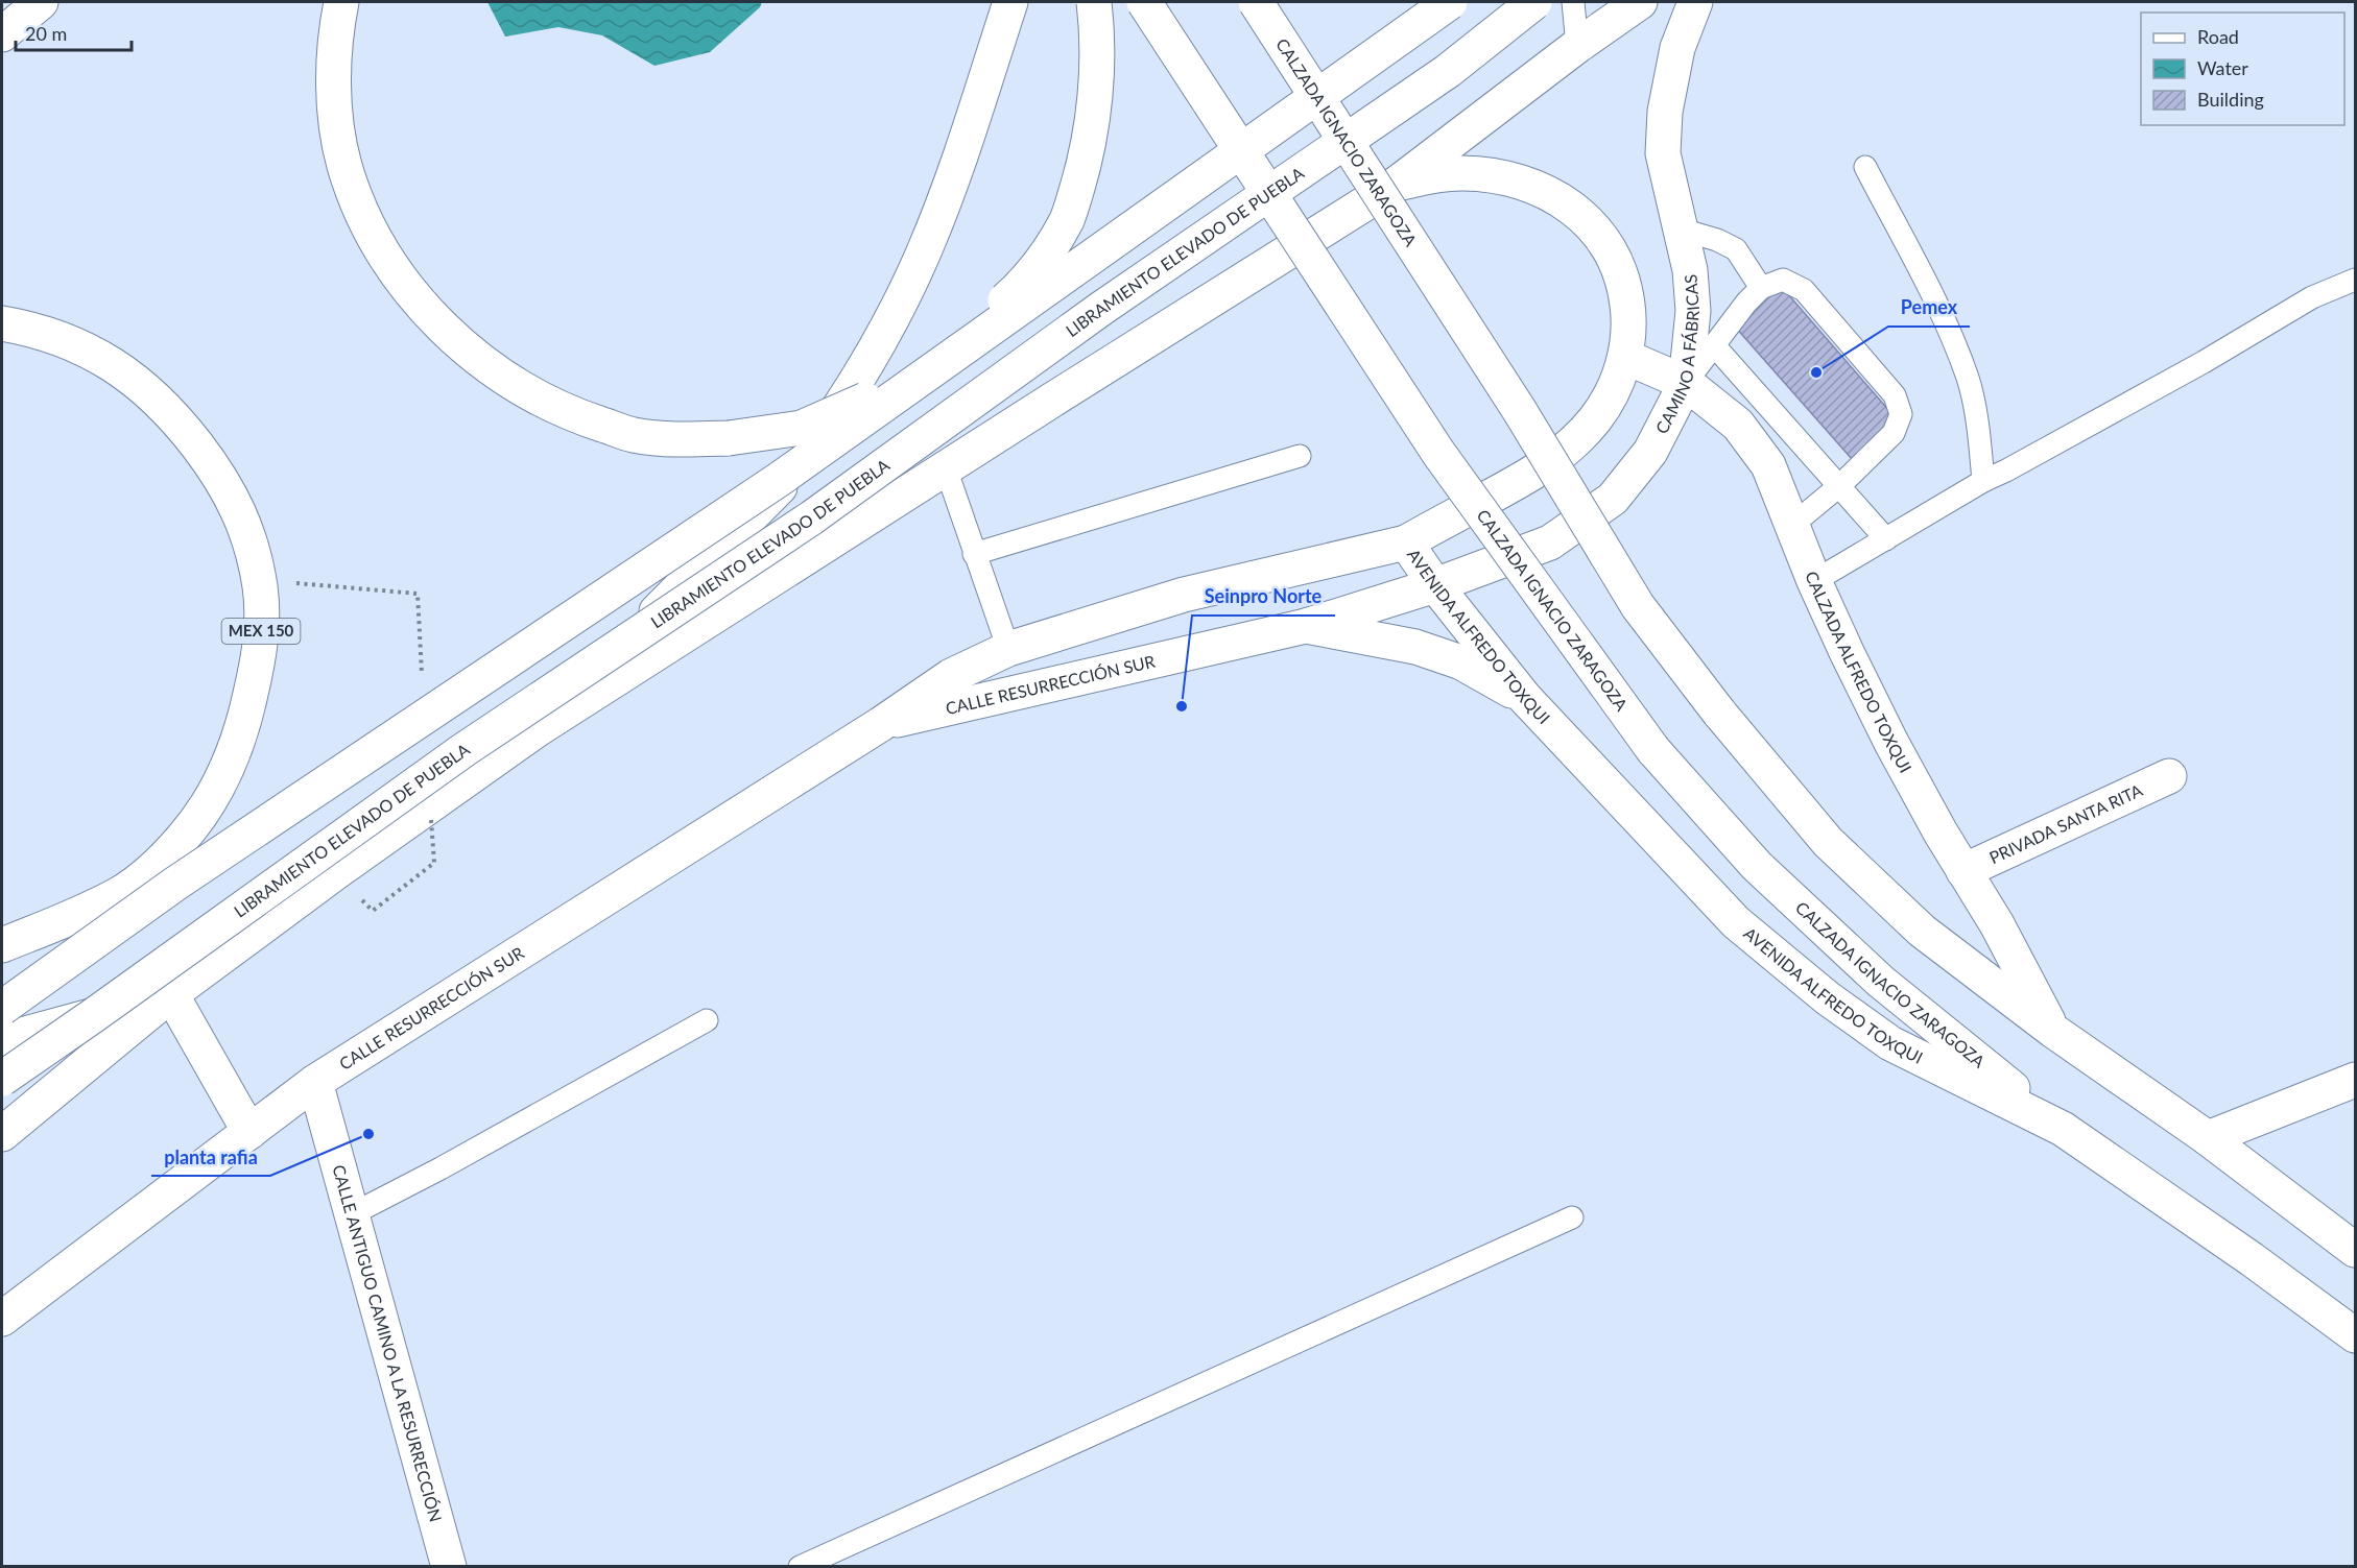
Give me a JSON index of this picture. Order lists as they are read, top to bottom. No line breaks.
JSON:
{"streets":{"main road":["CALZADA IGNACIO ZARAGOZA","LIBRAMIENTO ELEVADO DE PUEBLA","CAMINO A FÁBRICAS","MEX 150","AVENIDA ALFREDO TOXQUI","CALZADA ALFREDO TOXQUI","CALLE RESURRECCIÓN SUR","PRIVADA SANTA RITA","CALLE ANTIGUO CAMINO A LA RESURRECCIÓN"]},"crossings":[["CALZADA IGNACIO ZARAGOZA","AVENIDA ALFREDO TOXQUI"],["CALZADA IGNACIO ZARAGOZA","CALZADA ALFREDO TOXQUI"],["CAMINO A FÁBRICAS","AVENIDA ALFREDO TOXQUI"],["CAMINO A FÁBRICAS","CALZADA ALFREDO TOXQUI"],["CAMINO A FÁBRICAS","CALLE RESURRECCIÓN SUR"],["AVENIDA ALFREDO TOXQUI","CALLE RESURRECCIÓN SUR"],["CALZADA ALFREDO TOXQUI","PRIVADA SANTA RITA"],["CALLE RESURRECCIÓN SUR","CALLE ANTIGUO CAMINO A LA RESURRECCIÓN"]],"places":["Pemex","Seinpro Norte","planta rafia"],"legend":["Road","Water","Building"],"scale_bar":"20 m"}
